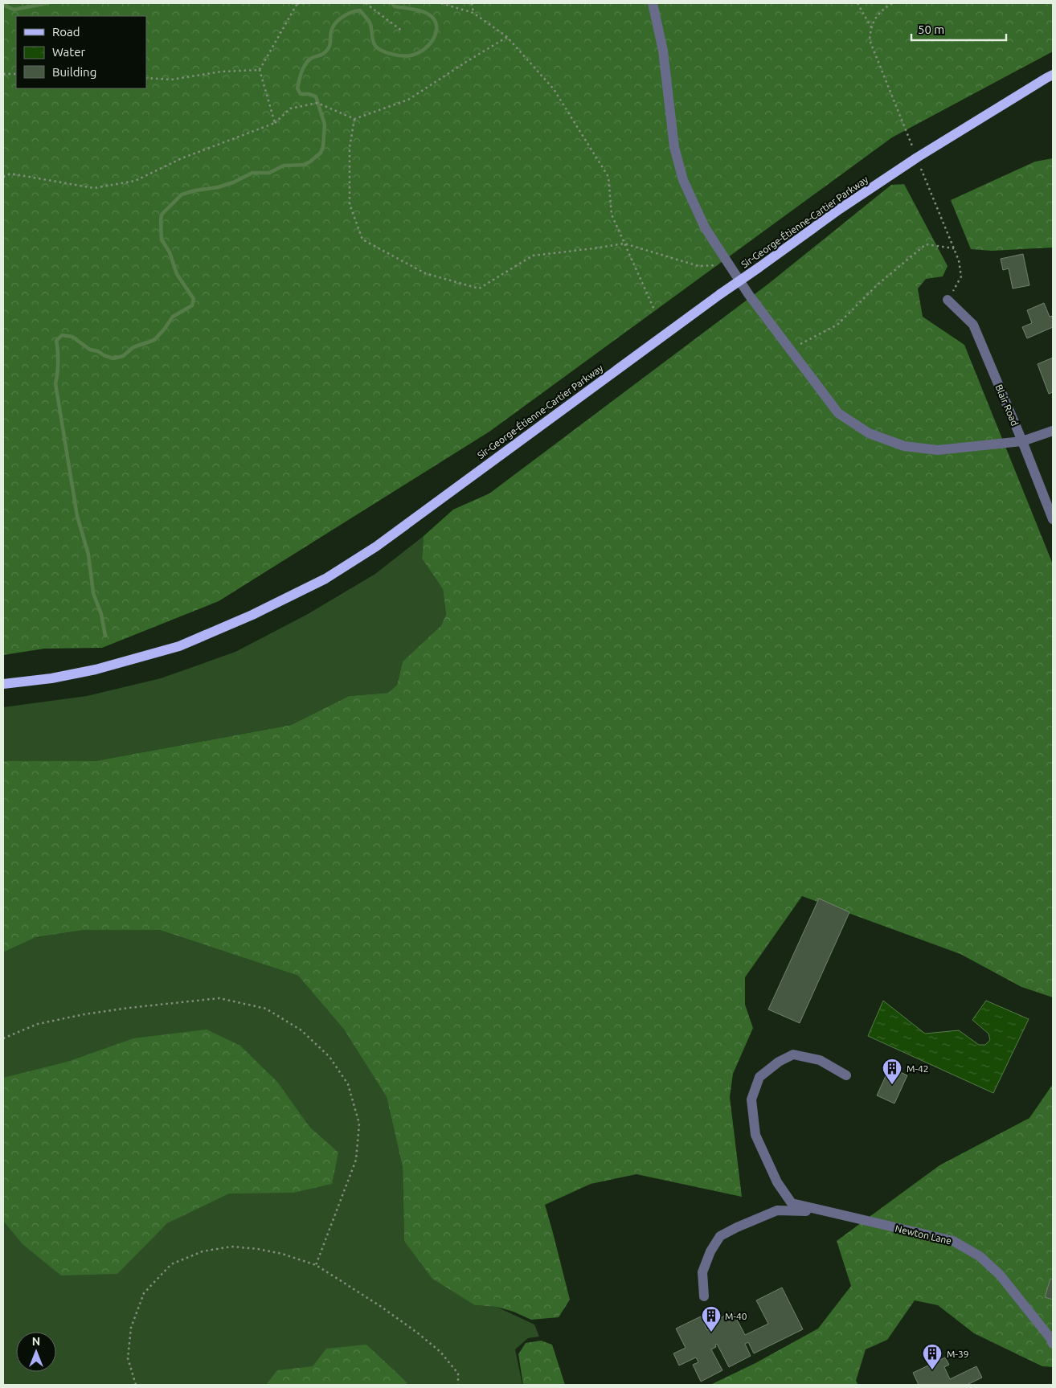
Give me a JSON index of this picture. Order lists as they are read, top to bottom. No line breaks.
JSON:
{"streets":{"main road":["Sir-George-Étienne-Cartier Parkway"],"street":["Blair Road","Newton Lane"]},"places":{"building":["M-42","M-40","M-39"]},"legend":["Road","Water","Building"],"scale_bar":"50 m","north":"top"}
